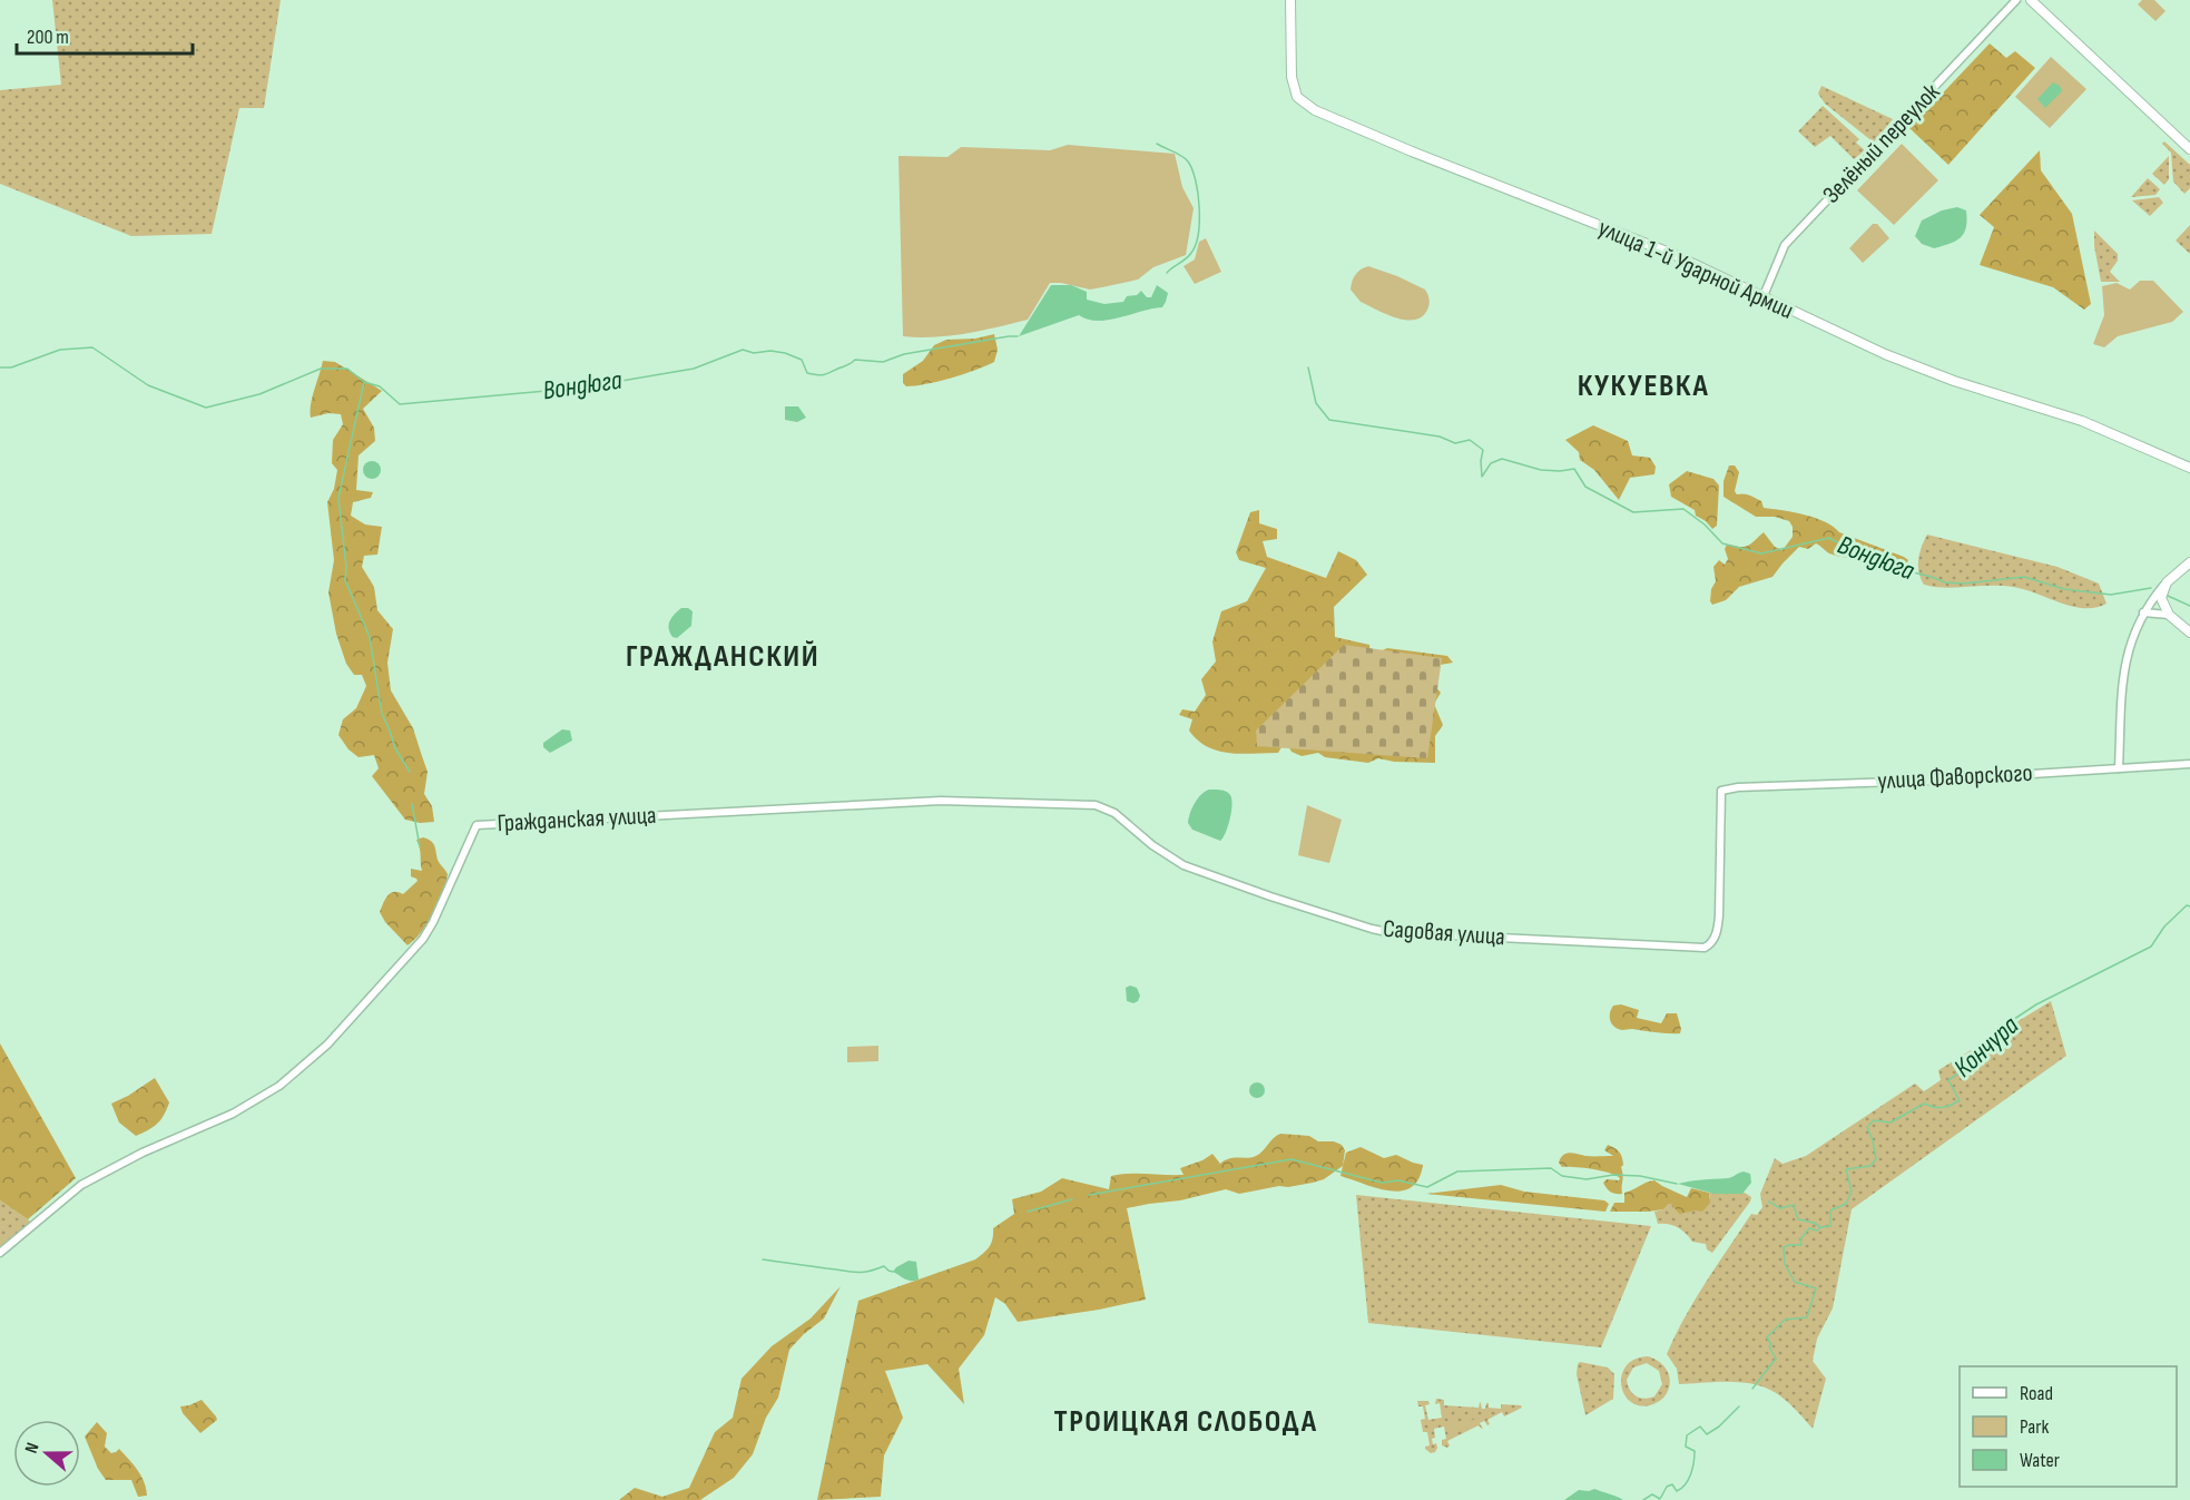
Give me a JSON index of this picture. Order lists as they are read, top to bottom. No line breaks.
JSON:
{"streets":{"main road":["улица 1-й Ударной Армии"],"street":["Зелёный переулок","улица Фаворского","Гражданская улица","Садовая улица"]},"crossings":[["Зелёный переулок","улица 1-й Ударной Армии"],["улица Фаворского","Садовая улица"],["Гражданская улица","Садовая улица"]],"districts":["КУКУЕВКА","ГРАЖДАНСКИЙ","ТРОИЦКАЯ СЛОБОДА"],"water":["Вондюга","Кончура"],"legend":["Road","Park","Water"],"scale_bar":"200 m","north":"left"}
